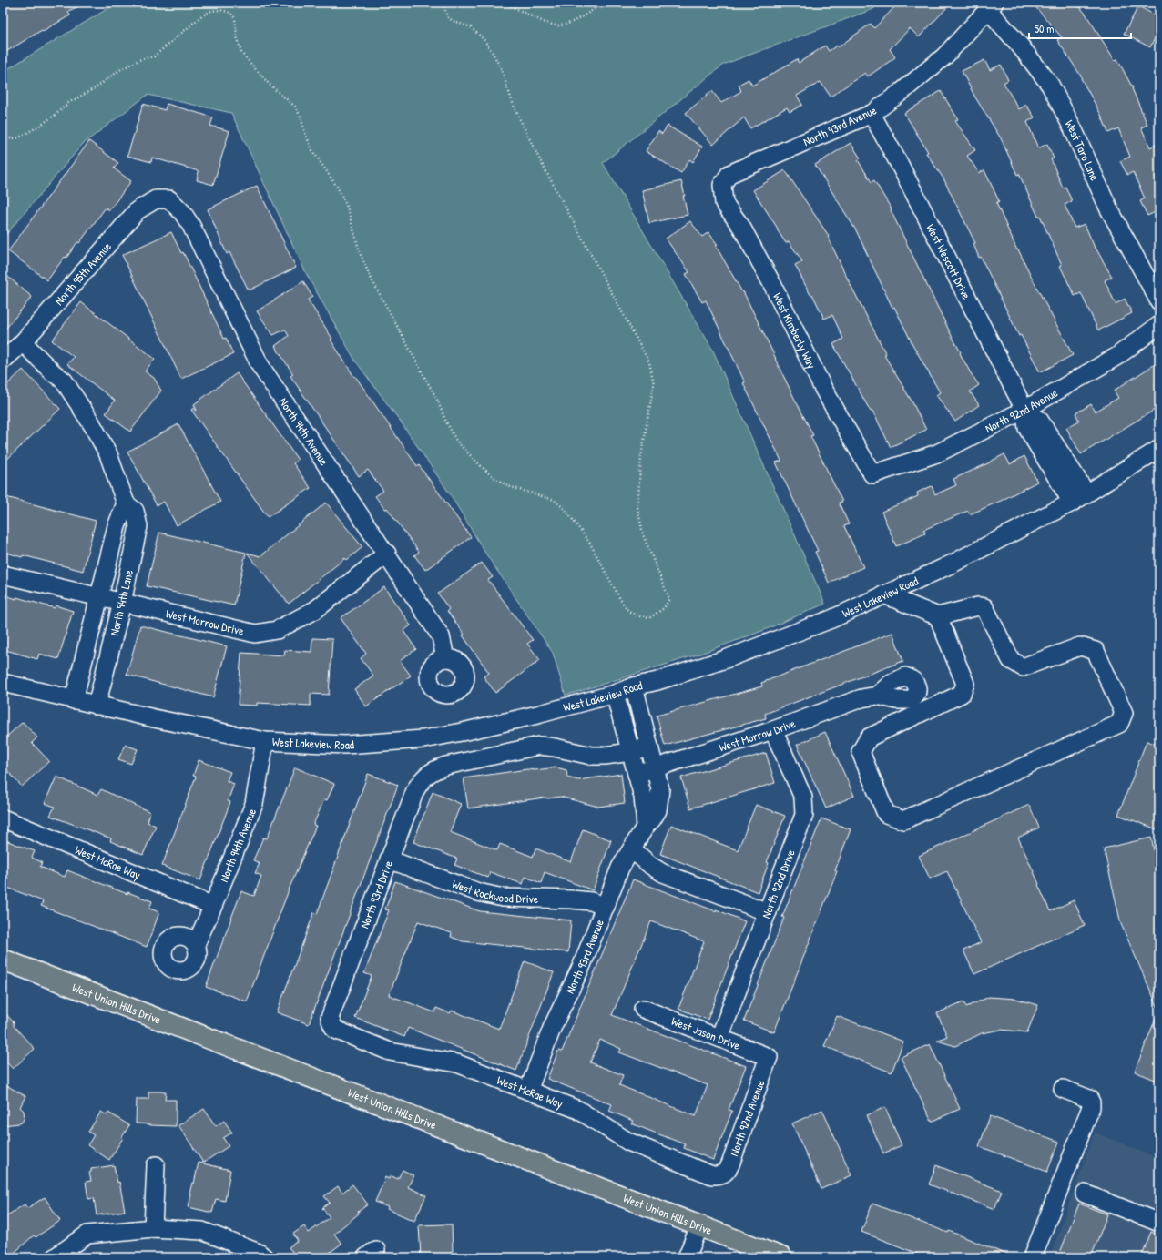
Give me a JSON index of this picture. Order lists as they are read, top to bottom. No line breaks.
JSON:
{"streets":{"main road":["West Union Hills Drive"],"street":["North 93rd Avenue","West Taro Lane","West Wescott Drive","North 95th Avenue","West Kimberly Way","North 92nd Avenue","North 94th Avenue","West Lakeview Road","North 94th Lane","West Morrow Drive","West McRae Way","North 92nd Drive","West Rockwood Drive","North 93rd Drive","West Jason Drive"]},"crossings":[["North 93rd Avenue","West Taro Lane"],["North 93rd Avenue","West Wescott Drive"],["North 93rd Avenue","West Kimberly Way"],["North 93rd Avenue","West Lakeview Road"],["North 93rd Avenue","West Morrow Drive"],["North 93rd Avenue","West McRae Way"],["North 93rd Avenue","West Rockwood Drive"],["West Wescott Drive","North 92nd Avenue"],["West Wescott Drive","West Lakeview Road"],["North 95th Avenue","North 94th Avenue"],["North 95th Avenue","North 94th Lane"],["West Kimberly Way","North 92nd Avenue"],["North 92nd Avenue","West McRae Way"],["North 92nd Avenue","West Jason Drive"],["North 94th Avenue","West Lakeview Road"],["North 94th Avenue","West Morrow Drive"],["North 94th Avenue","West McRae Way"],["West Lakeview Road","North 94th Lane"],["North 94th Lane","West Morrow Drive"],["West Morrow Drive","North 92nd Drive"],["West McRae Way","North 93rd Drive"],["North 92nd Drive","West Jason Drive"],["West Rockwood Drive","North 93rd Drive"]],"scale_bar":"50 m"}
